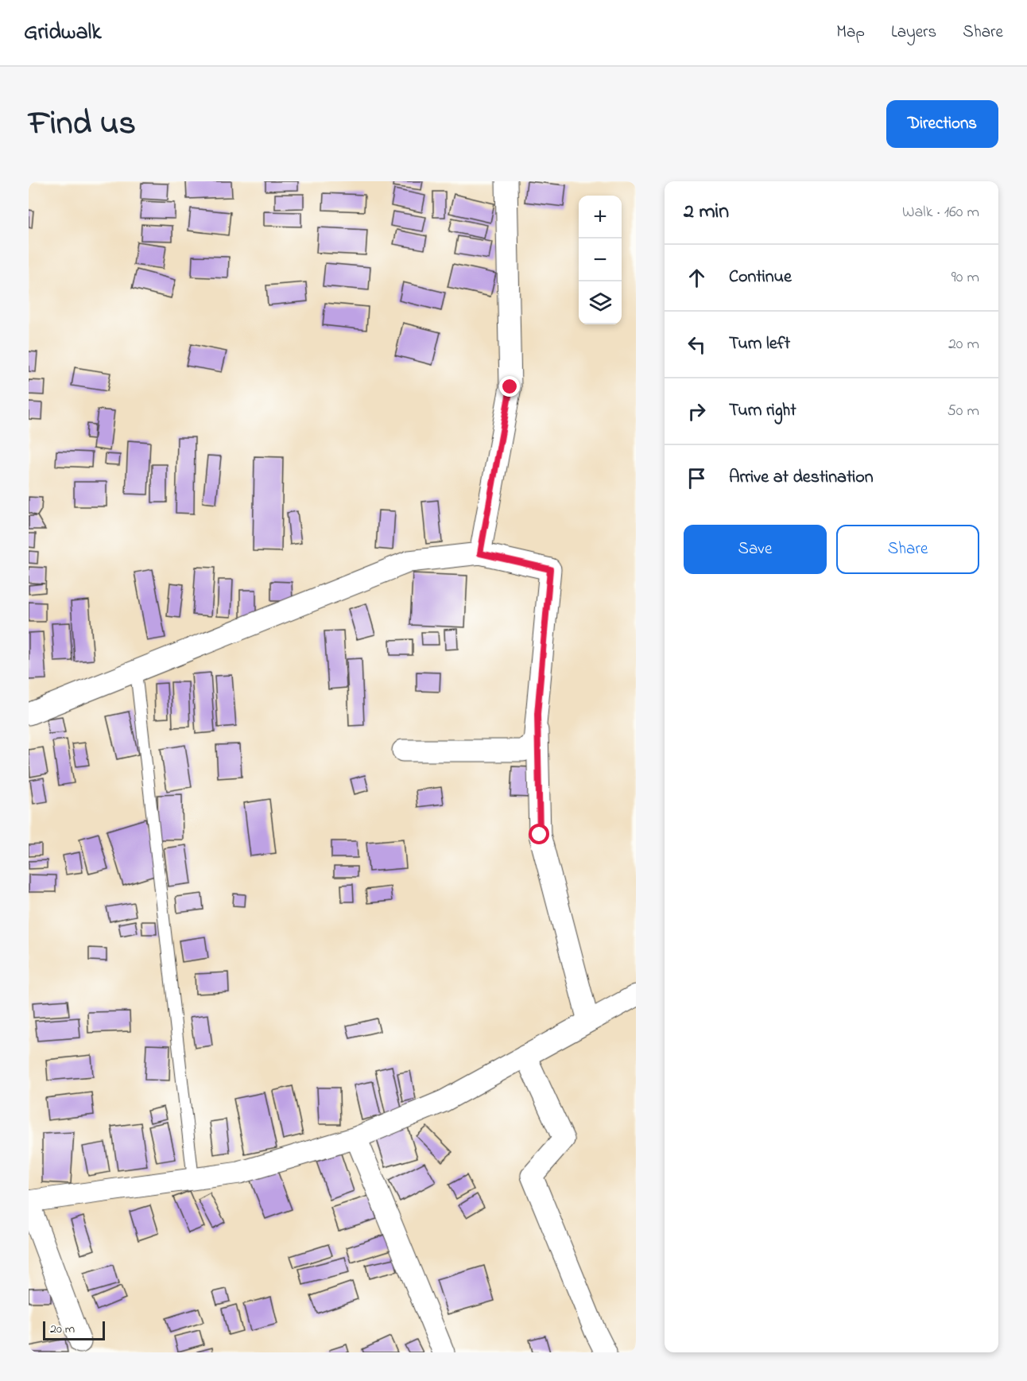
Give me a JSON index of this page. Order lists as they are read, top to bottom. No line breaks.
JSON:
{"scale_bar":"20 m","page":{"header":"Gridwalk","nav":["Map","Layers","Share"],"title":"Find us","buttons":["Directions",["Save","Share"]],"heading":["2 min","Walk · 160 m"],"map_buttons":["+","−"],"list":[["Continue","90 m"],["Turn left","20 m"],["Turn right","50 m"],"Arrive at destination"],"scale":"20 m"}}
